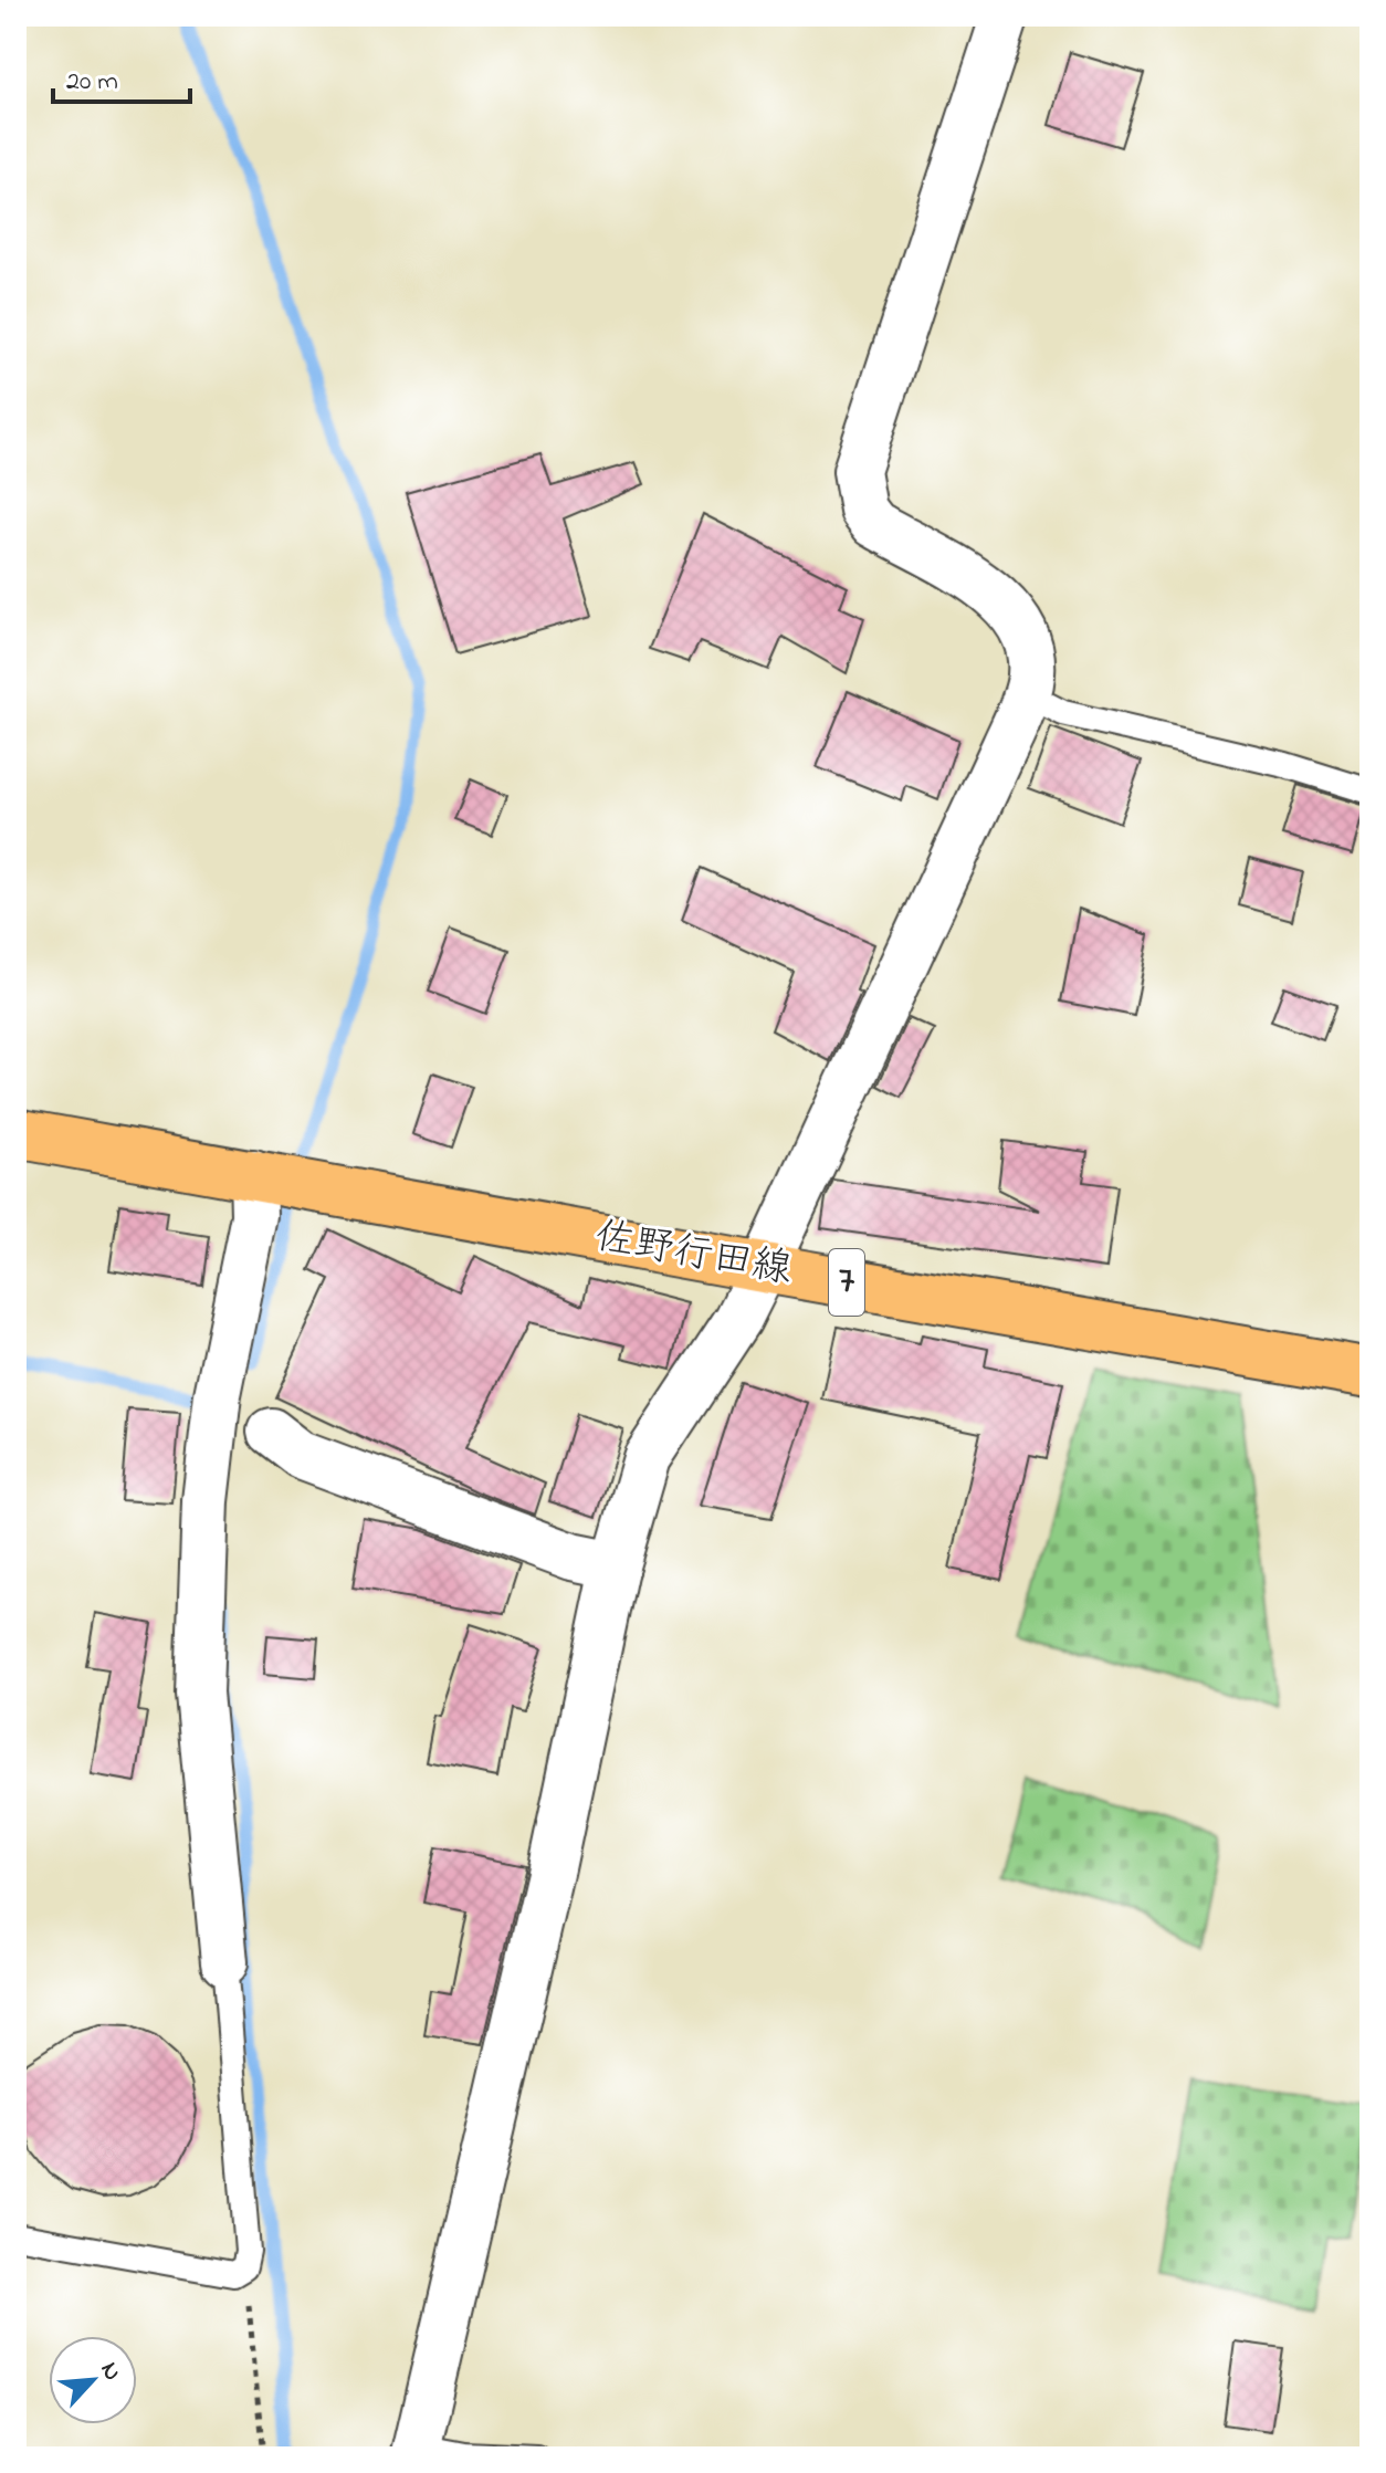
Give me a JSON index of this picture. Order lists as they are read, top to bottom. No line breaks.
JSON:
{"streets":{"main road":["佐野行田線","7"]},"scale_bar":"20 m","north":"top right"}
